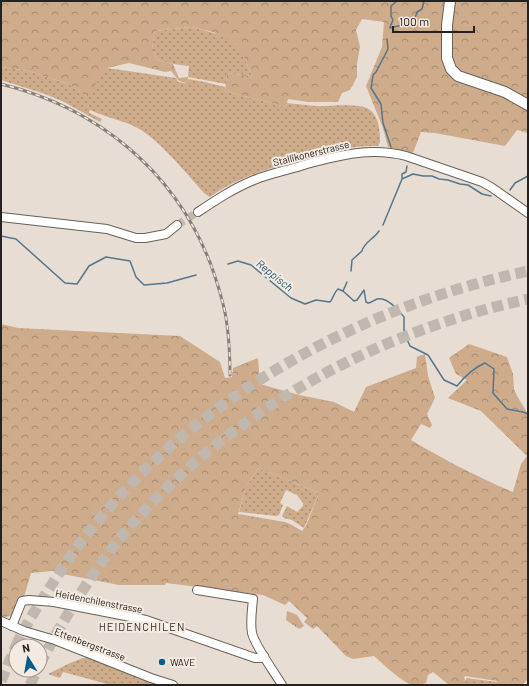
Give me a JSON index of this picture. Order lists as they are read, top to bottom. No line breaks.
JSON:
{"streets":{"street":["Stallikonerstrasse","Heidenchilenstrasse","Ettenbergstrasse"]},"crossings":[["Heidenchilenstrasse","Ettenbergstrasse"]],"districts":["HEIDENCHILEN"],"water":["Reppisch"],"places":["WAVE"],"scale_bar":"100 m","north":"top"}
